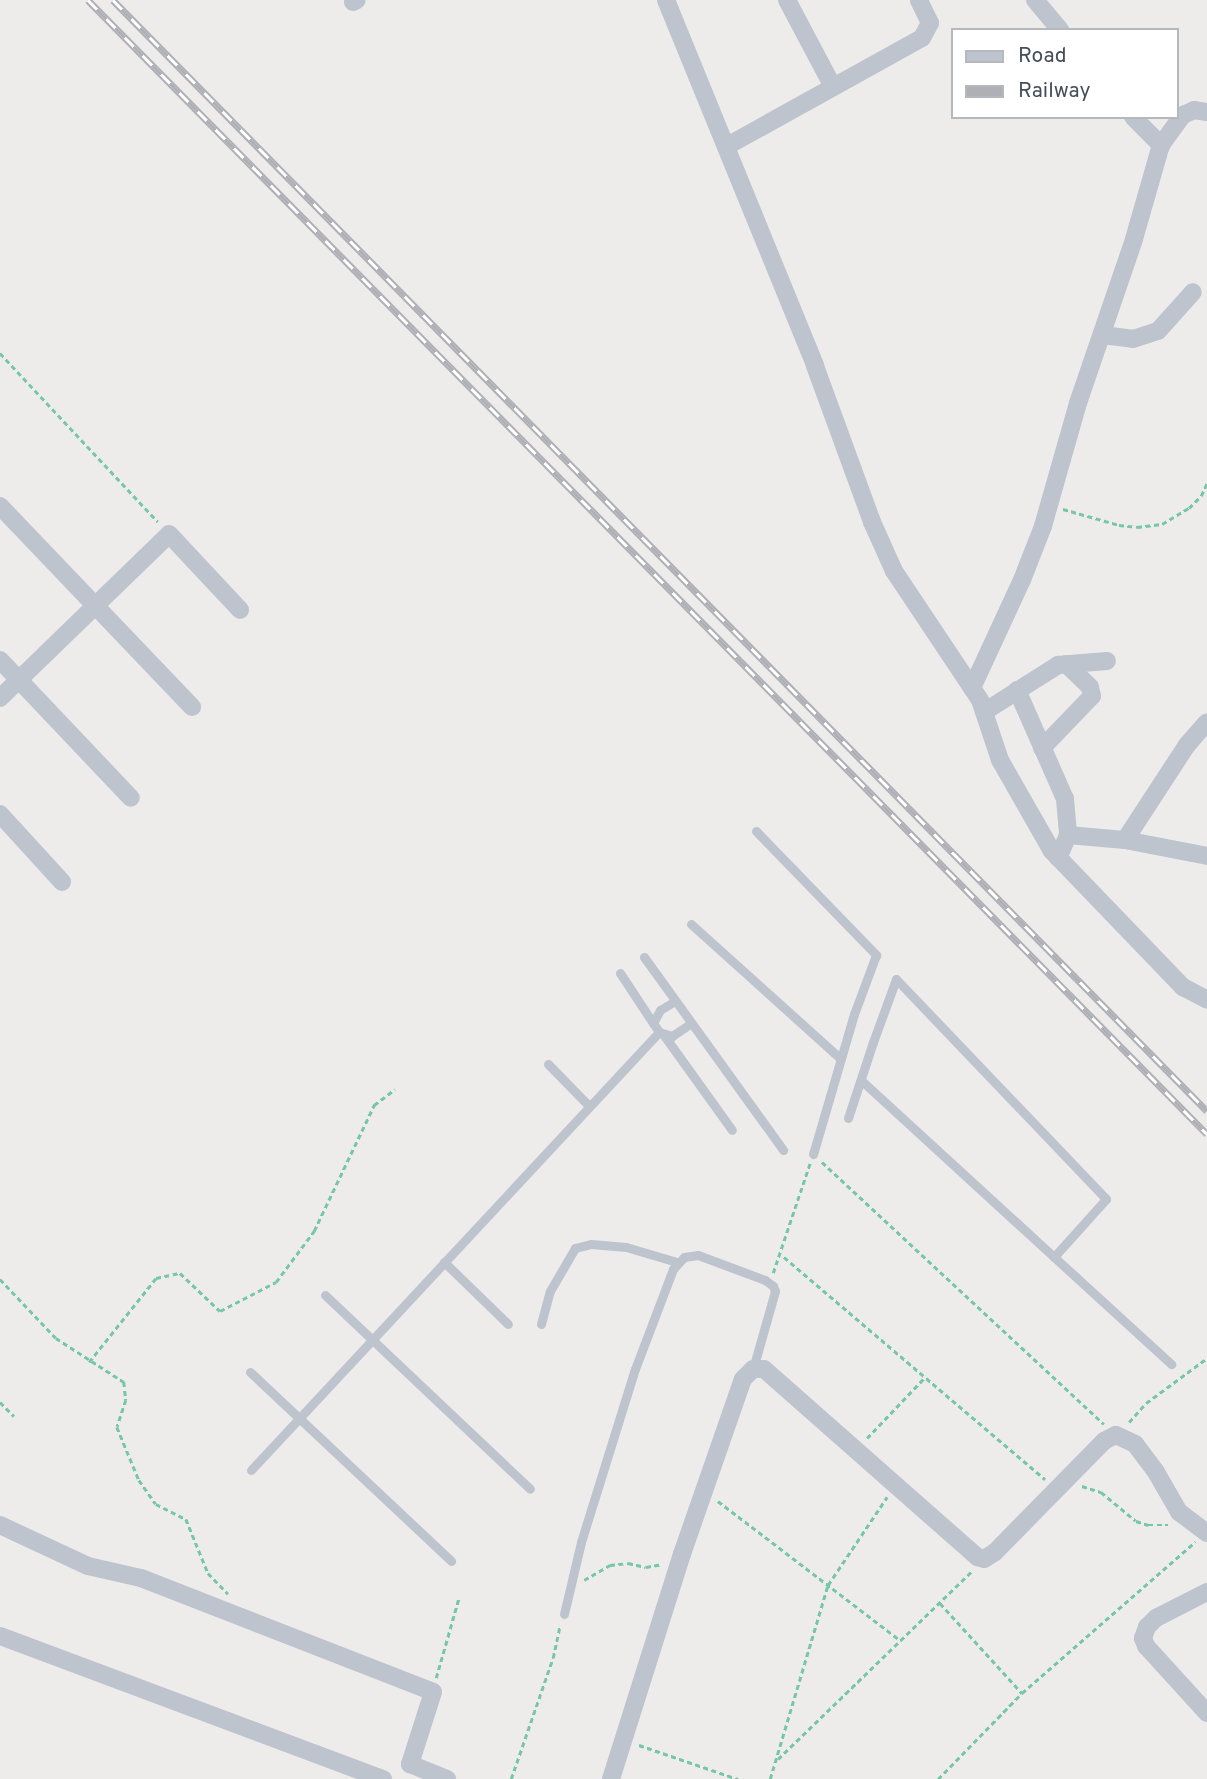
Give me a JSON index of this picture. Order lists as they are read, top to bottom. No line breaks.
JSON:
{"legend":["Road","Railway"]}
